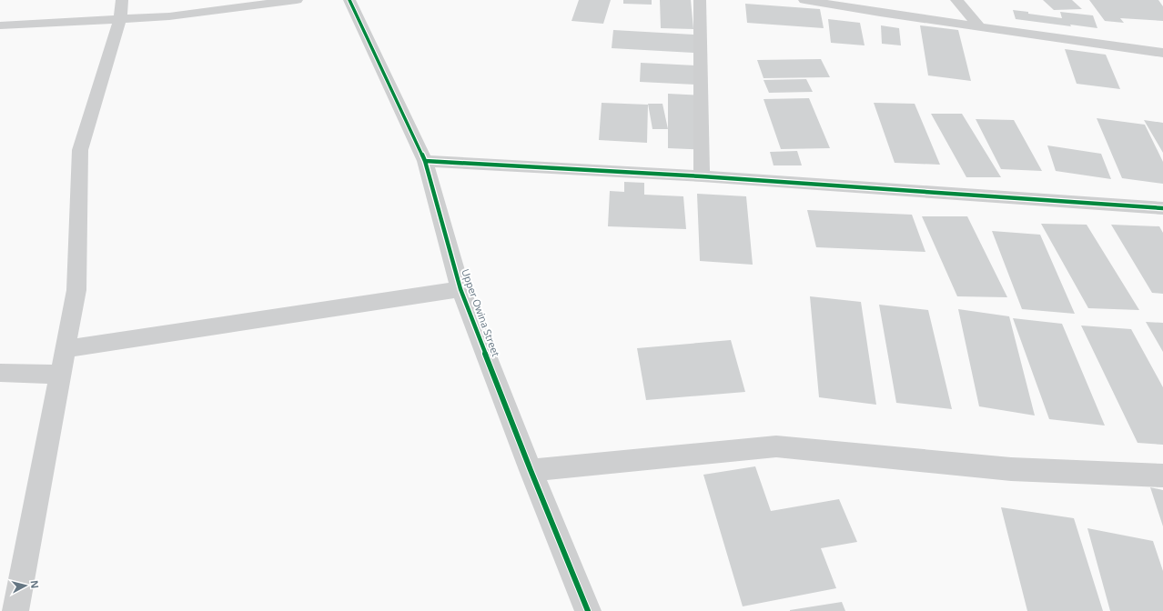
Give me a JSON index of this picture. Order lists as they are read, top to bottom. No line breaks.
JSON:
{"streets":{"street":["Upper Owina Street"]},"north":"right"}
